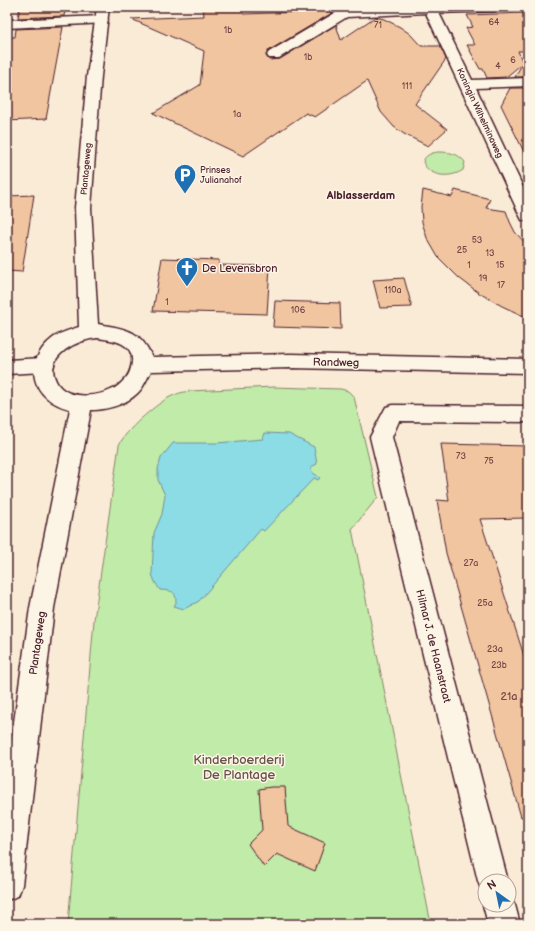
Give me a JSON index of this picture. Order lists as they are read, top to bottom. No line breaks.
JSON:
{"streets":{"street":["Koningin Wilhelminaweg","Plantageweg","Randweg","Hilmar J. de Haanstraat"]},"crossings":[["Plantageweg","Randweg"]],"districts":["Alblasserdam"],"parks":["Kinderboerderij De Plantage"],"places":{"parking":["Prinses Julianahof"],"church":["De Levensbron"]},"house_numbers":["64","71","1b","1b","6","4","111","1a","53","25","13","1","15","19","17","110a","1","106","73","75","27a","25a","23a","23b","21a"],"north":"top left"}
